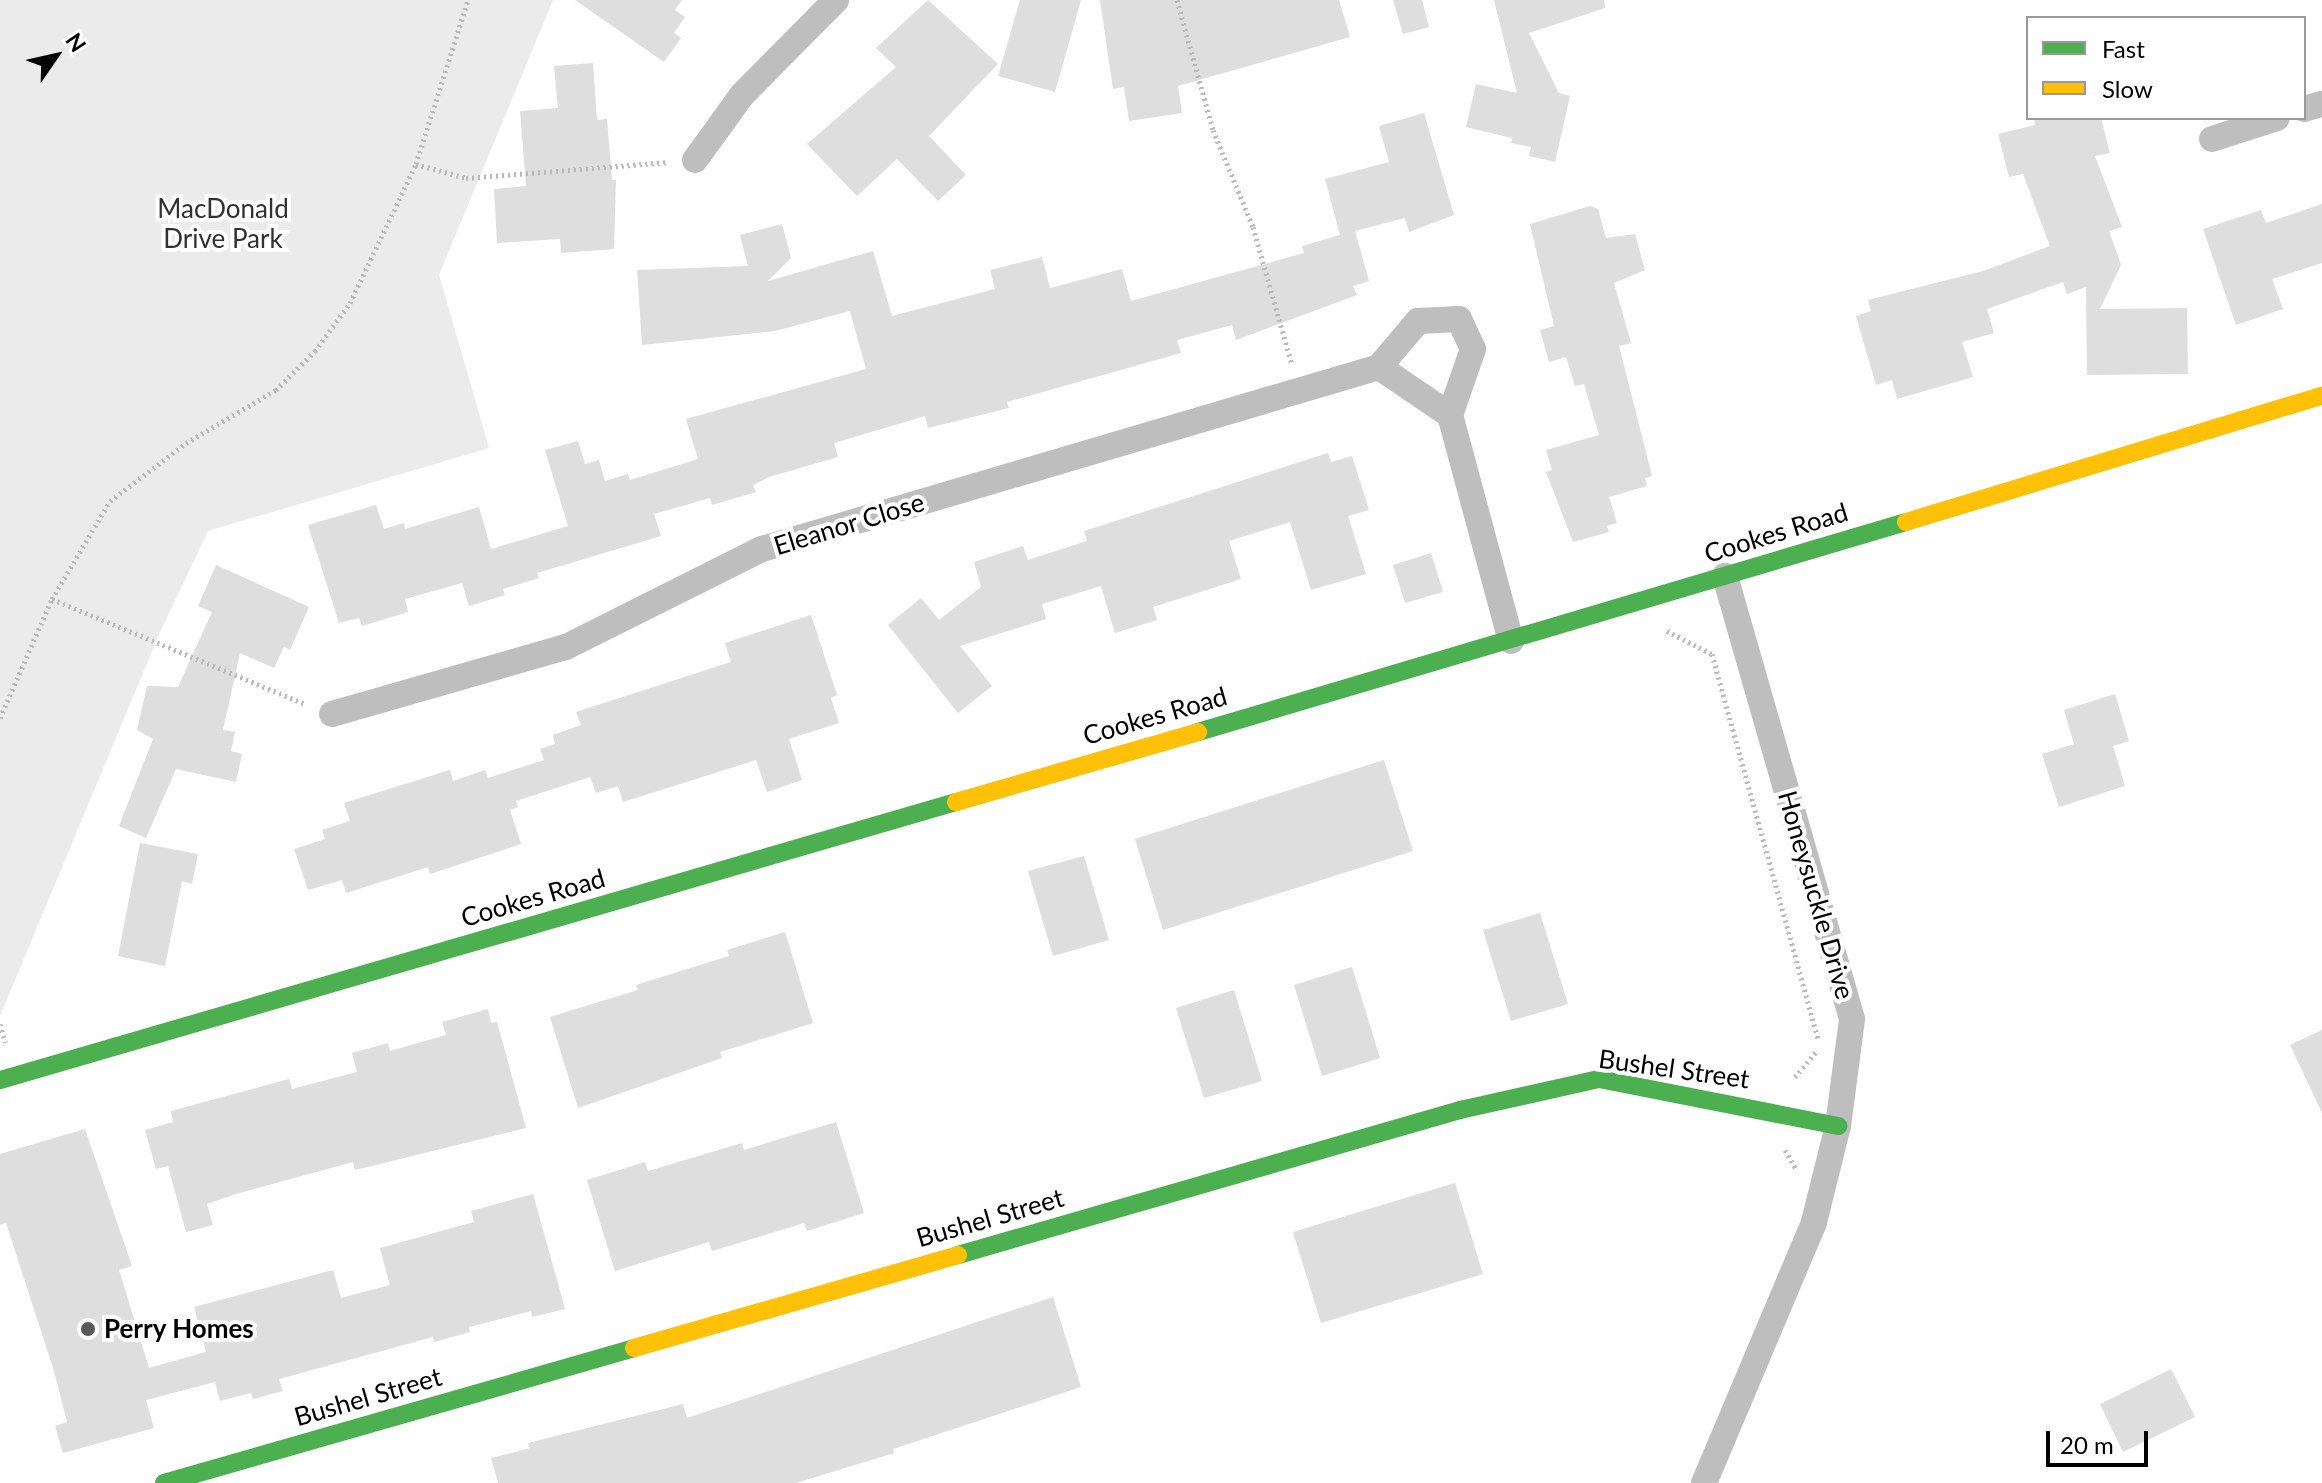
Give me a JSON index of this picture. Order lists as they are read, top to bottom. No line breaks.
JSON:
{"streets":{"street":["Eleanor Close","Cookes Road","Honeysuckle Drive","Bushel Street"]},"crossings":[["Cookes Road","Honeysuckle Drive"],["Honeysuckle Drive","Bushel Street"]],"parks":["MacDonald Drive Park"],"places":["Perry Homes"],"legend":["Fast","Slow"],"scale_bar":"20 m","north":"top right"}
